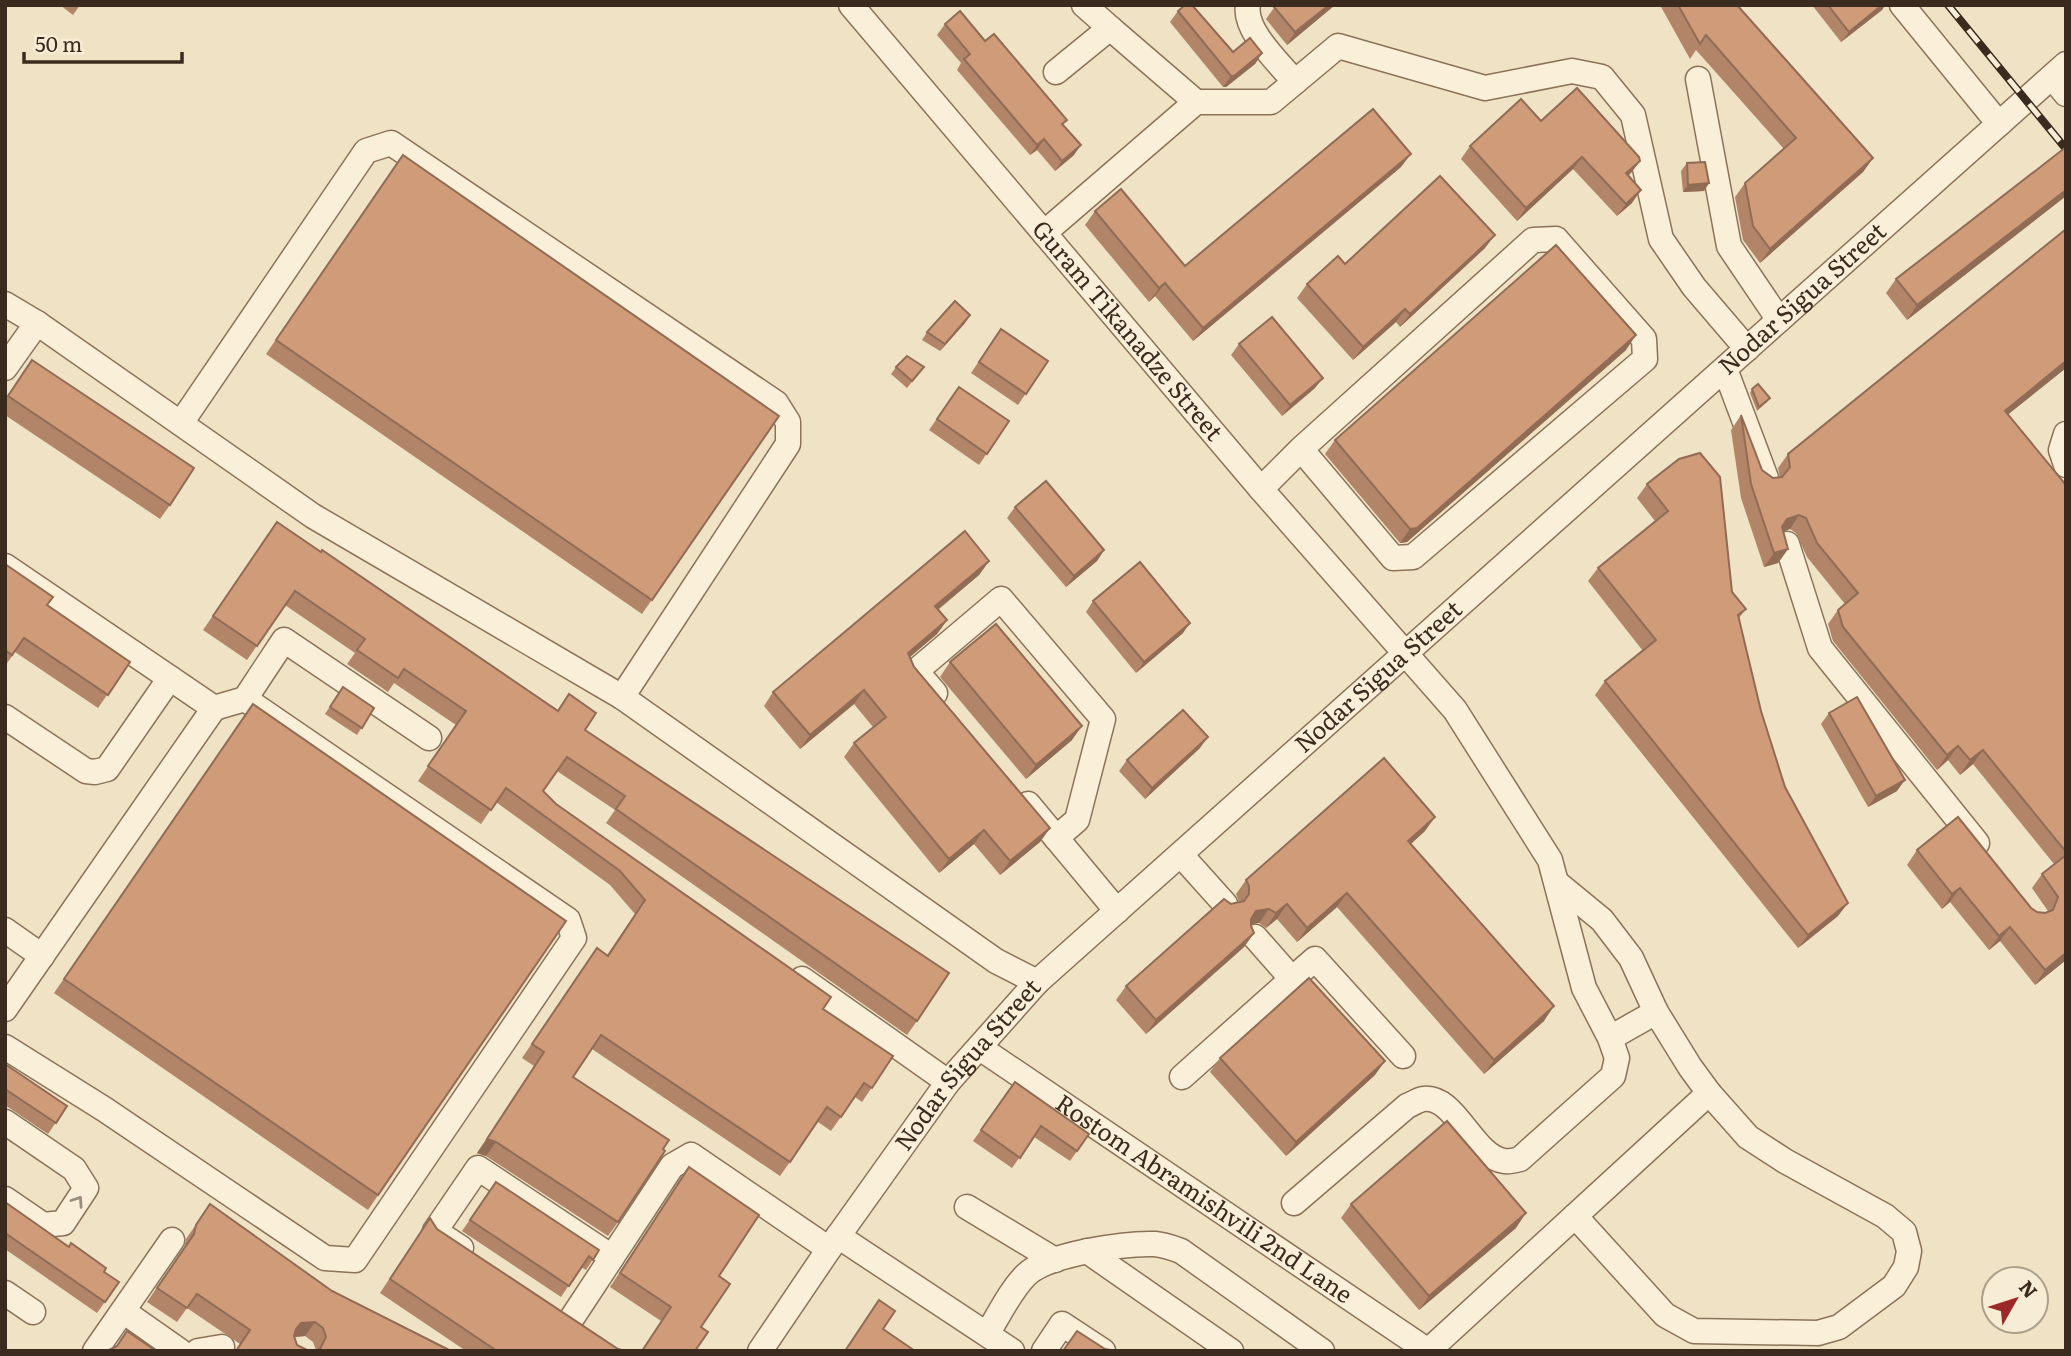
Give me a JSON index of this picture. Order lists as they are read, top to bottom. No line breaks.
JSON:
{"streets":{"street":["Nodar Sigua Street","Guram Tikanadze Street","Rostom Abramishvili 2nd Lane"]},"crossings":[["Nodar Sigua Street","Guram Tikanadze Street"],["Nodar Sigua Street","Rostom Abramishvili 2nd Lane"]],"scale_bar":"50 m","north":"top right"}
